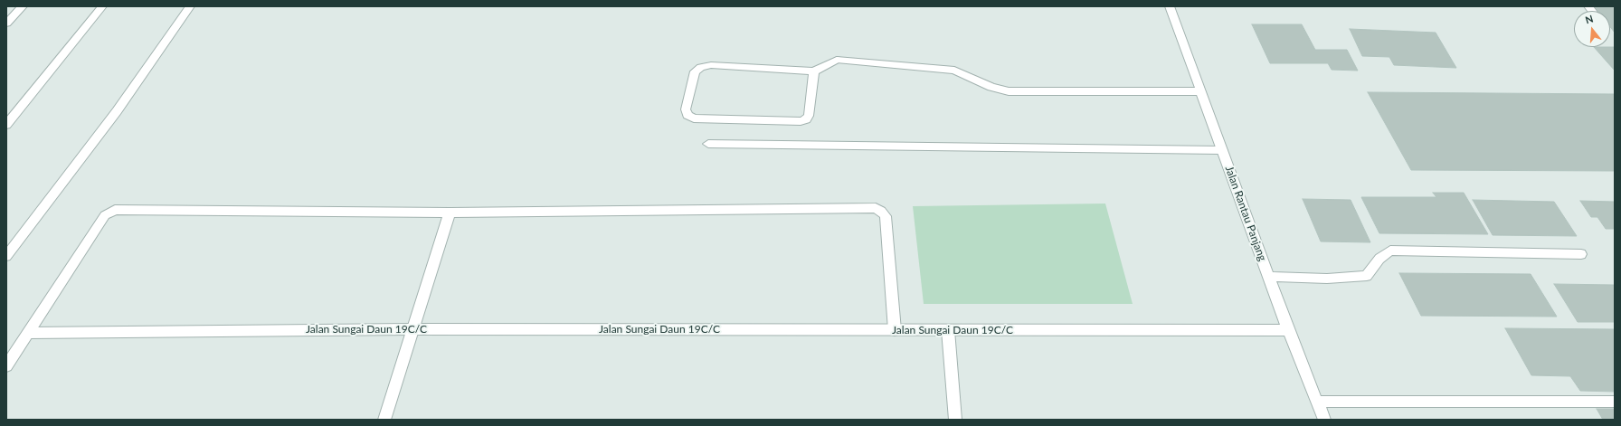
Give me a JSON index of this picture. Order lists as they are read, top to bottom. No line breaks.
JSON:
{"streets":{"street":["Jalan Rantau Panjang","Jalan Sungai Daun 19C/C"]},"crossings":[["Jalan Rantau Panjang","Jalan Sungai Daun 19C/C"]],"north":"top"}
